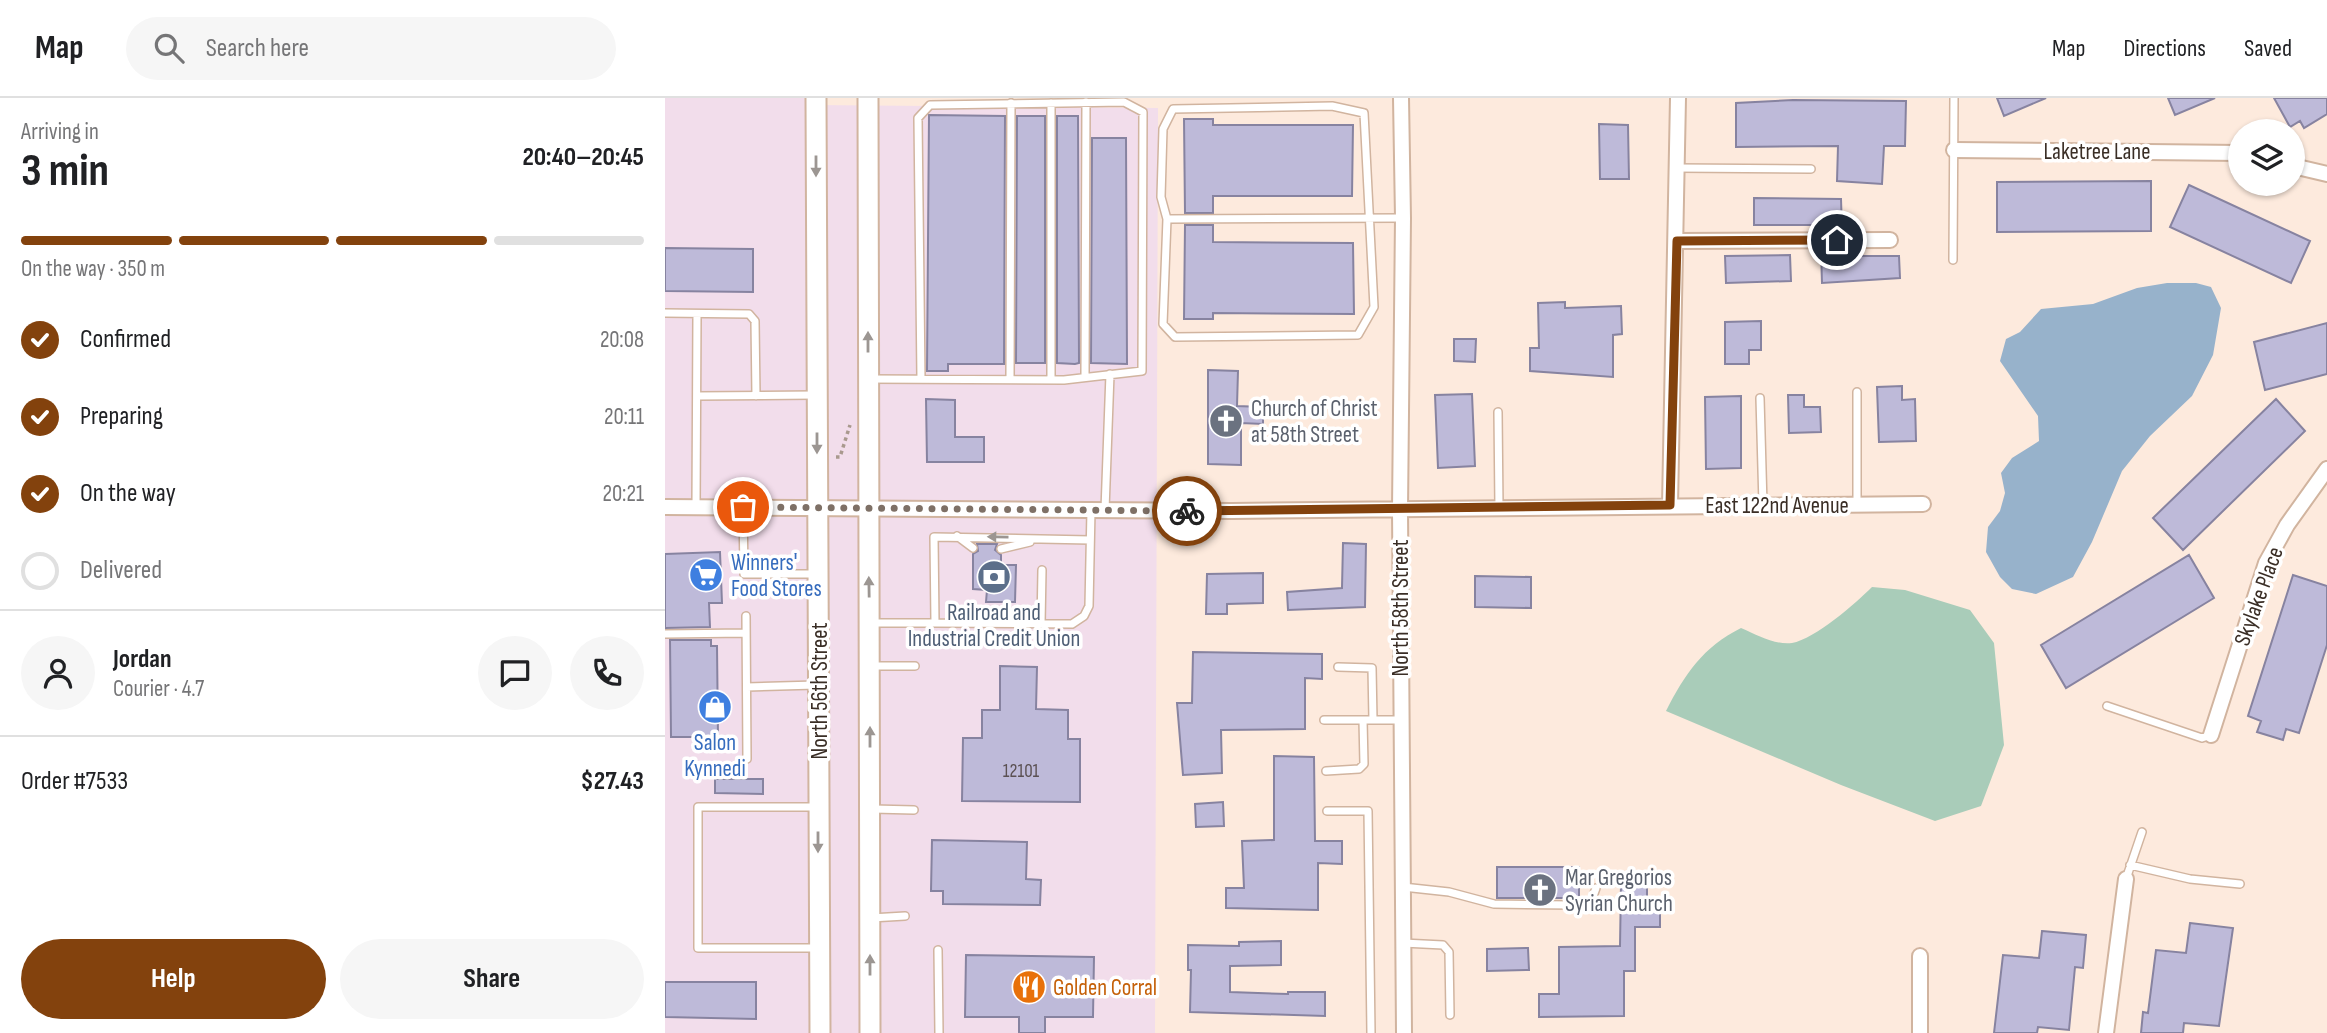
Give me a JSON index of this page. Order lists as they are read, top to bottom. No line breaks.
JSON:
{"streets":{"main road":["North 56th Street"],"street":["Laketree Lane","East 122nd Avenue","Skylake Place","North 58th Street"]},"crossings":[["East 122nd Avenue","North 58th Street"],["East 122nd Avenue","North 56th Street"]],"places":{"church":["Church of Christ at 58th Street","Mar Gregorios Syrian Church"],"supermarket":["Winners' Food Stores"],"bank":["Railroad and Industrial Credit Union"],"shop":["Salon Kynnedi"],"restaurant":["Golden Corral"]},"house_numbers":["12101"],"page":{"header":"Map","search":"Search here","nav":["Map","Directions","Saved"],"heading":["3 min","Arriving in","20:40–20:45"],"panel":["Jordan","Courier · 4.7","Order #7533","$27.43"],"bar":"On the way · 350 m","list":[["Confirmed","20:08"],["Preparing","20:11"],["On the way","20:21"],"Delivered"],"buttons":["Help","Share"]}}
